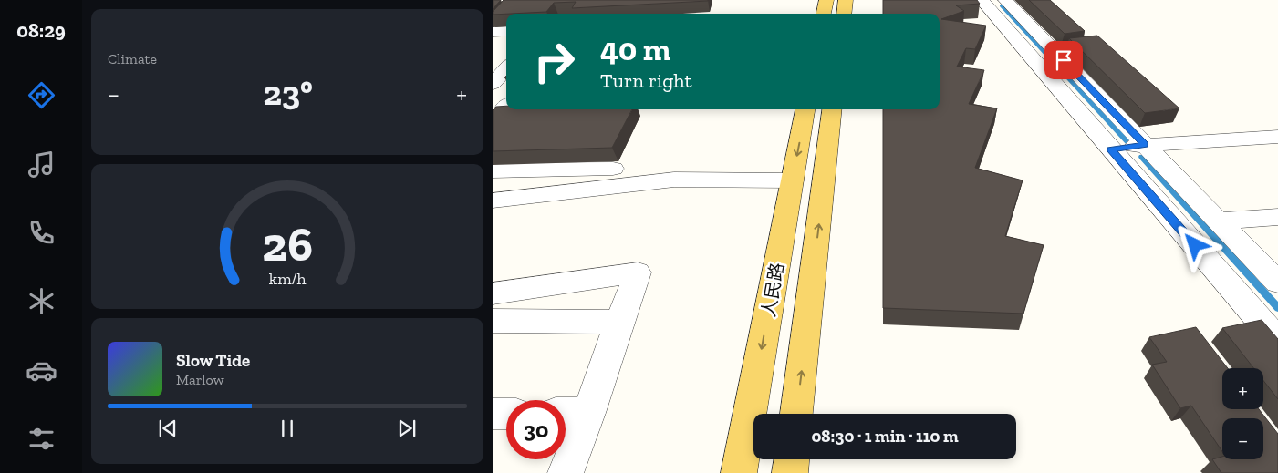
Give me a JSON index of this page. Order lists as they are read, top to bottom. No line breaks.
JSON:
{"streets":{"main road":["人民路"]},"page":{"tabs":"08:29","tile":"Climate","turn":["40 m","Turn right"],"heat":["−","23°","+"],"song":["Slow Tide","Marlow"],"map_buttons":["+","−"],"limit":"30","trip":"08:30 · 1 min · 110 m","gauge":["26","km/h"]}}
